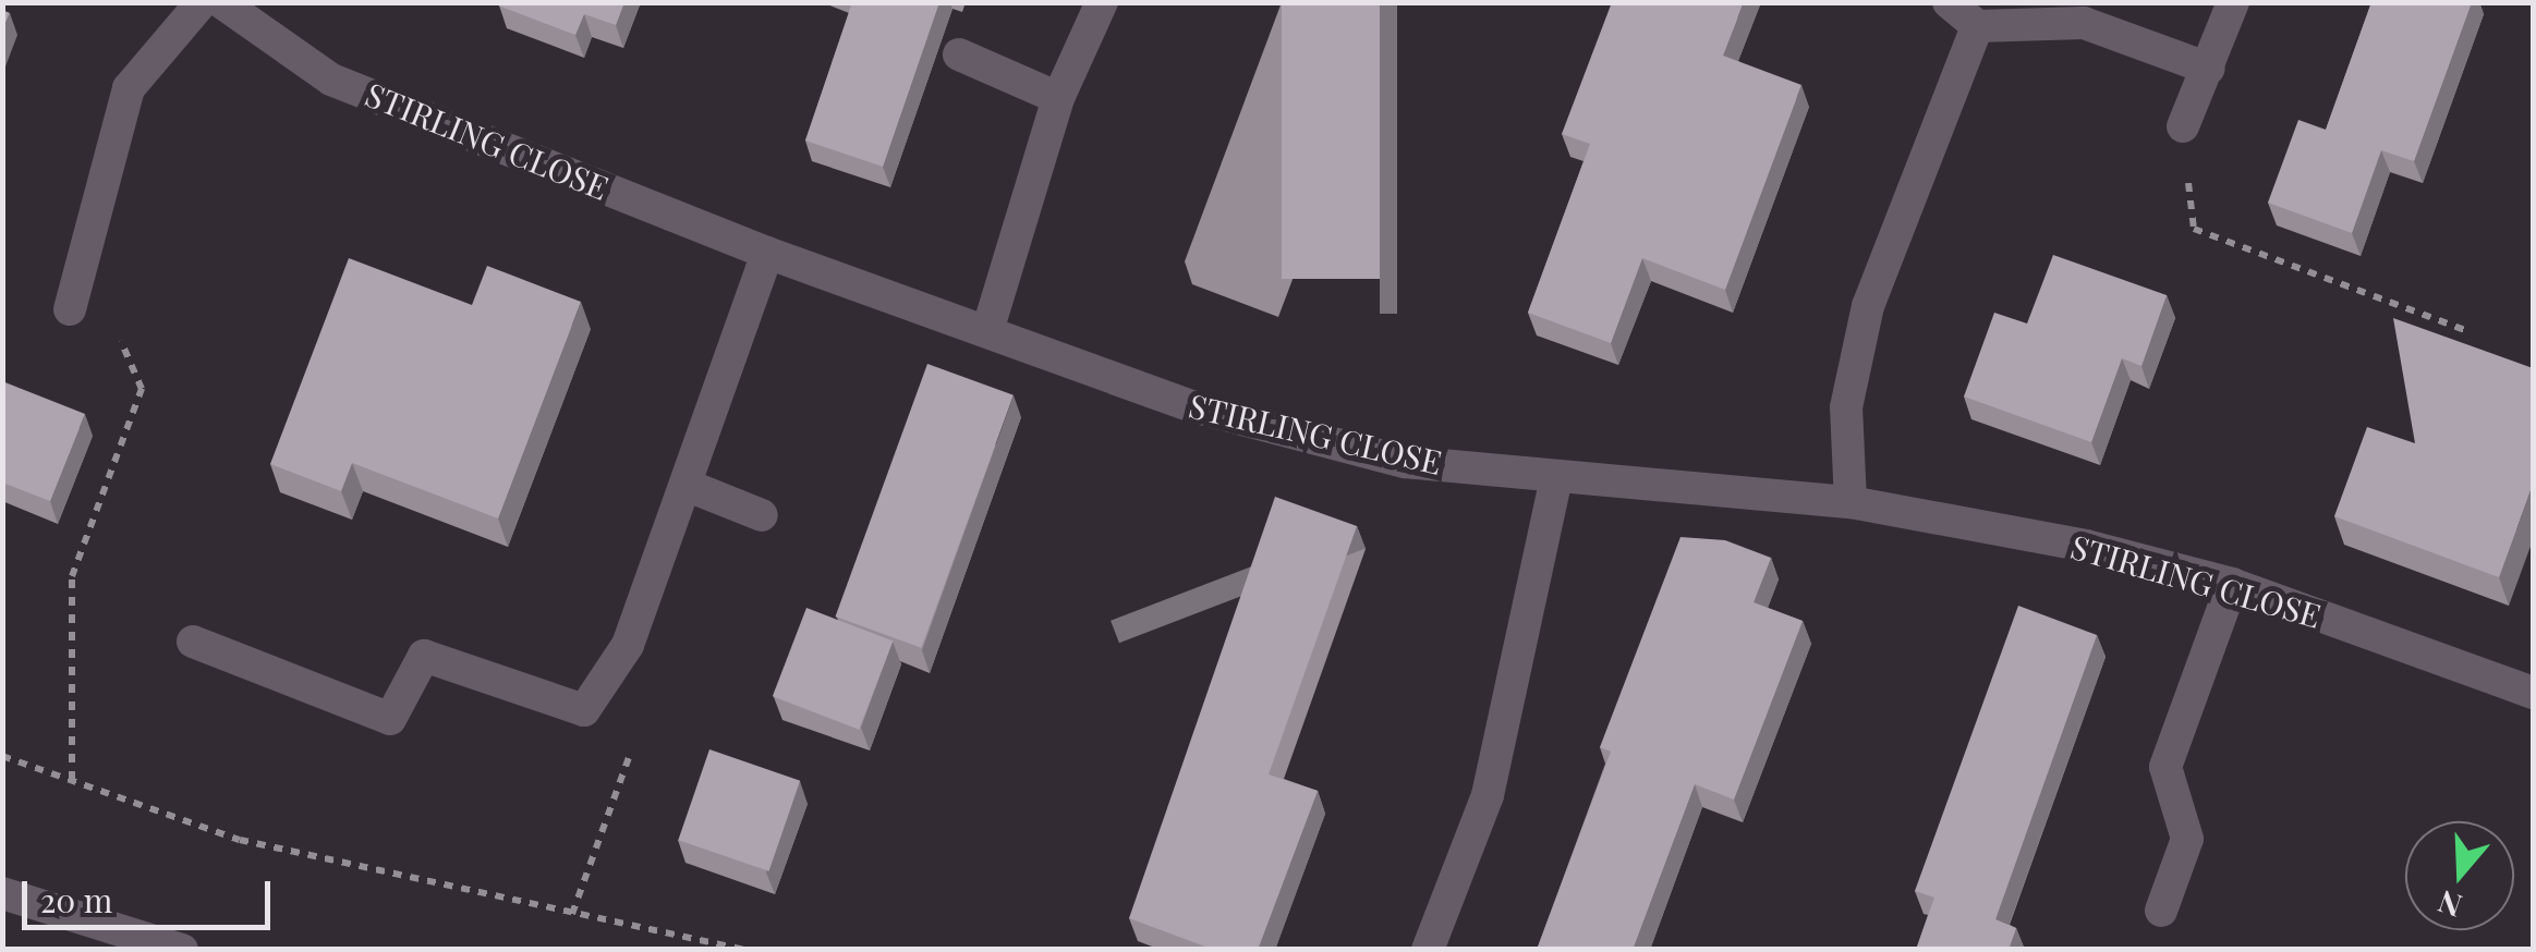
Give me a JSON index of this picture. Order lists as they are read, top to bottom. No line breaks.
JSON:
{"streets":{"street":["STIRLING CLOSE"]},"scale_bar":"20 m","north":"bottom"}
